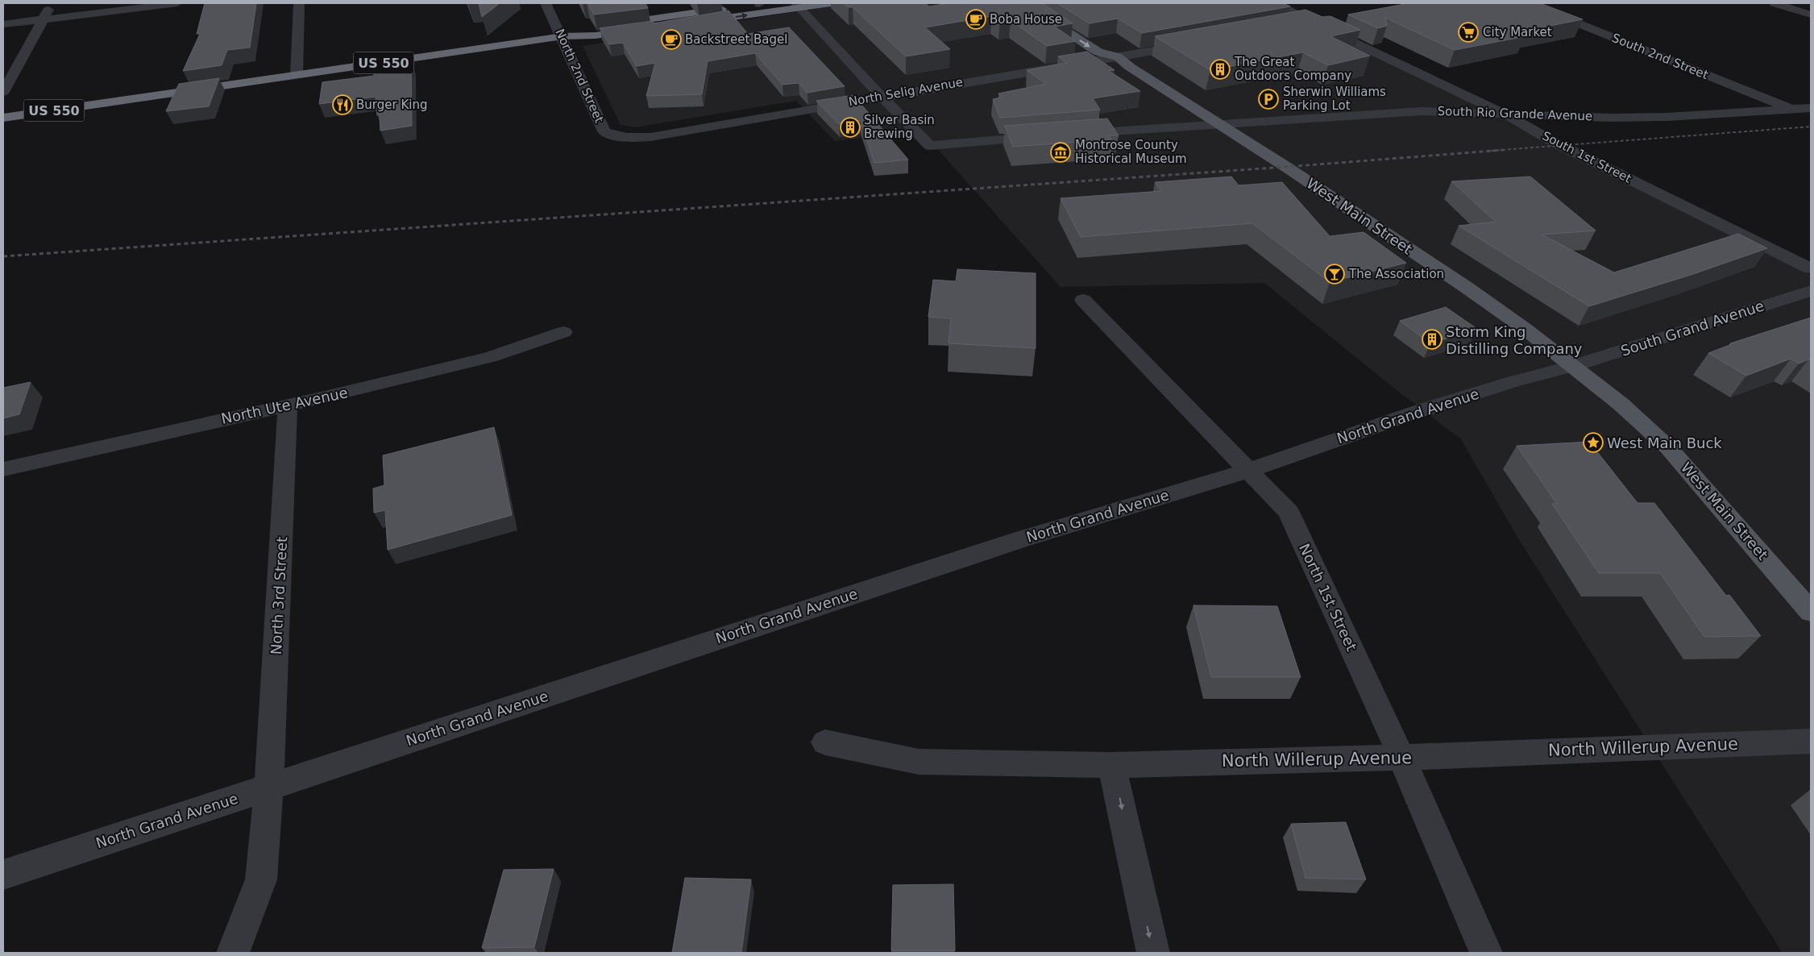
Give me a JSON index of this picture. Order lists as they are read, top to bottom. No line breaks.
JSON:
{"streets":{"highway":["US 550"],"main road":["West Main Street"],"street":["South 2nd Street","North 2nd Street","North Selig Avenue","South Rio Grande Avenue","South 1st Street","South Grand Avenue","North Ute Avenue","North Grand Avenue","North 3rd Street","North 1st Street","North Willerup Avenue"]},"crossings":[["South 2nd Street","South Rio Grande Avenue"],["US 550","North 2nd Street"],["North 2nd Street","North Selig Avenue"],["North Selig Avenue","West Main Street"],["South Rio Grande Avenue","South 1st Street"],["South Rio Grande Avenue","West Main Street"],["West Main Street","South Grand Avenue"],["West Main Street","North Grand Avenue"],["South Grand Avenue","North Grand Avenue"],["North Ute Avenue","North 3rd Street"],["North Grand Avenue","North 3rd Street"],["North Grand Avenue","North 1st Street"],["North 1st Street","North Willerup Avenue"]],"places":{"cafe":["Boba House","Backstreet Bagel"],"supermarket":["City Market"],"building":["The Great Outdoors Company","Silver Basin Brewing","Storm King Distilling Company"],"parking":["Sherwin Williams Parking Lot"],"restaurant":["Burger King"],"museum":["Montrose County Historical Museum"],"bar":["The Association"],"place":["West Main Buck"]}}
